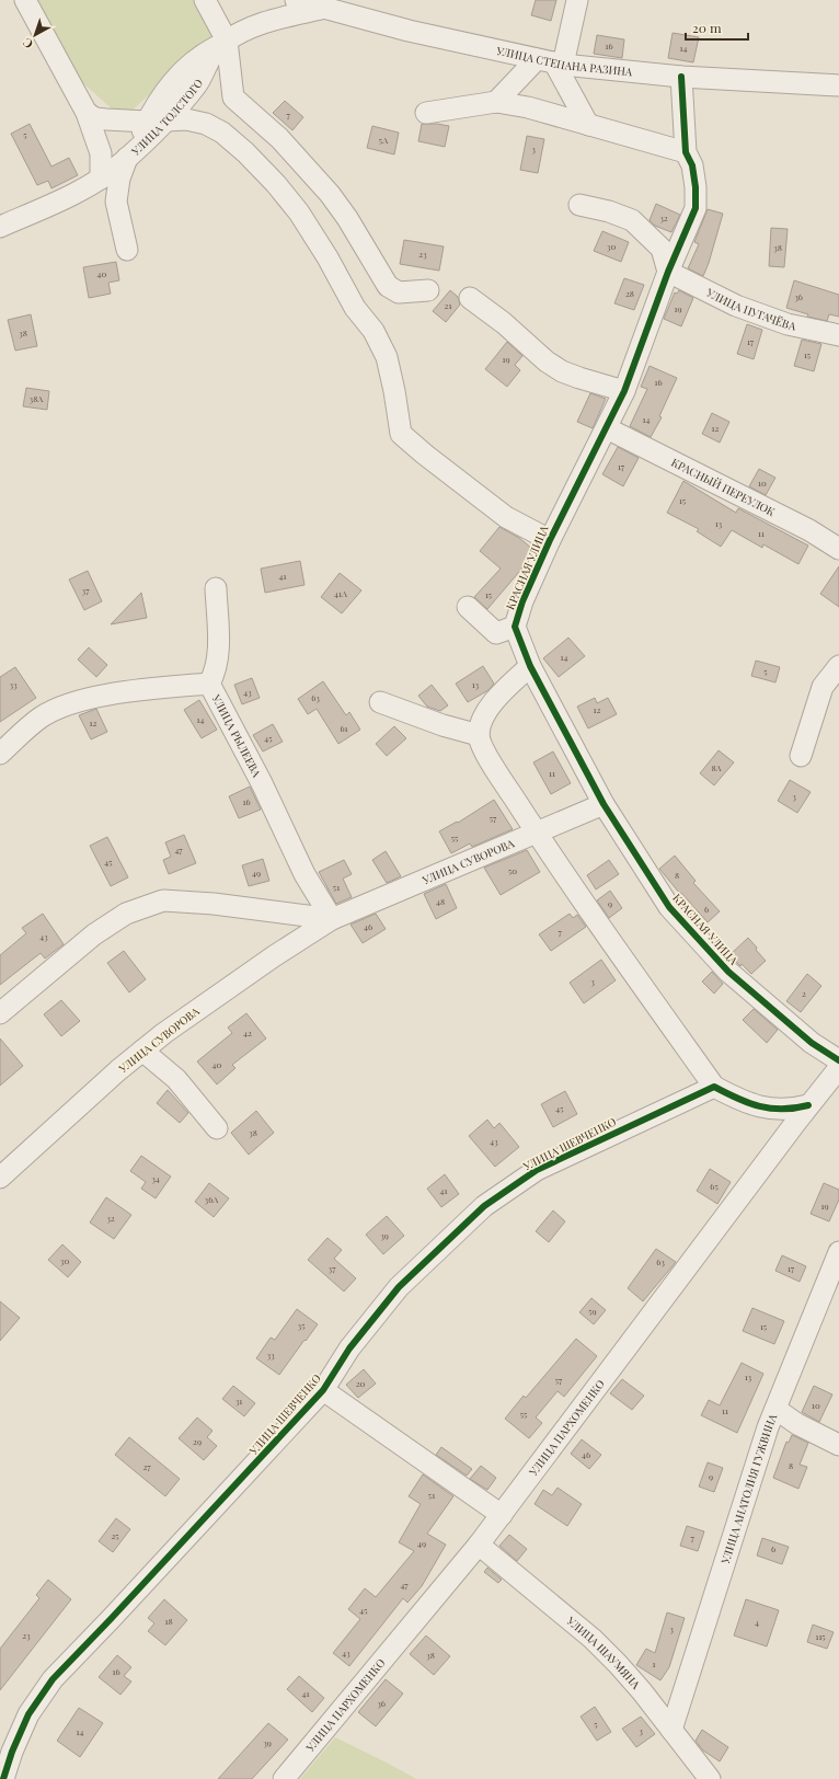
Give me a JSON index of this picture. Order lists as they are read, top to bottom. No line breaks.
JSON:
{"streets":{"street":["УЛИЦА СТЕПАНА РАЗИНА","УЛИЦА ТОЛСТОГО","УЛИЦА ПУГАЧЁВА","КРАСНЫЙ ПЕРЕУЛОК","КРАСНАЯ УЛИЦА","УЛИЦА РЫЛЕЕВА","УЛИЦА СУВОРОВА","УЛИЦА ШЕВЧЕНКО","УЛИЦА ПАРХОМЕНКО","УЛИЦА АНАТОЛИЯ ГУЖВИНА","УЛИЦА ШАУМЯНА"]},"crossings":[["УЛИЦА СТЕПАНА РАЗИНА","УЛИЦА ТОЛСТОГО"],["УЛИЦА СТЕПАНА РАЗИНА","КРАСНАЯ УЛИЦА"],["УЛИЦА ПУГАЧЁВА","КРАСНАЯ УЛИЦА"],["КРАСНЫЙ ПЕРЕУЛОК","КРАСНАЯ УЛИЦА"],["КРАСНАЯ УЛИЦА","УЛИЦА СУВОРОВА"],["УЛИЦА РЫЛЕЕВА","УЛИЦА СУВОРОВА"],["УЛИЦА ПАРХОМЕНКО","УЛИЦА ШАУМЯНА"],["УЛИЦА АНАТОЛИЯ ГУЖВИНА","УЛИЦА ШАУМЯНА"]],"house_numbers":["16","14","7","5","5А","3","32","30","38","23","40","28","36","21","19","38","17","15","19","16","38А","14","12","17","10","15","13","11","41","37","41А","15","14","5","33","13","43","63","12","14","12","61","45","8А","11","3","16","57","55","47","45","50","49","8","51","48","9","6","46","7","43","3","2","42","40","45","38","43","34","65","41","36А","19","32","39","30","63","37","17","59","35","15","33","13","57","20","31","10","11","55","29","46","8","27","9","51","25","7","49","6","47","45","18","4","3","23","115","43","38","1","16","41","36","5","3","14","39"],"scale_bar":"20 m","north":"bottom left"}
